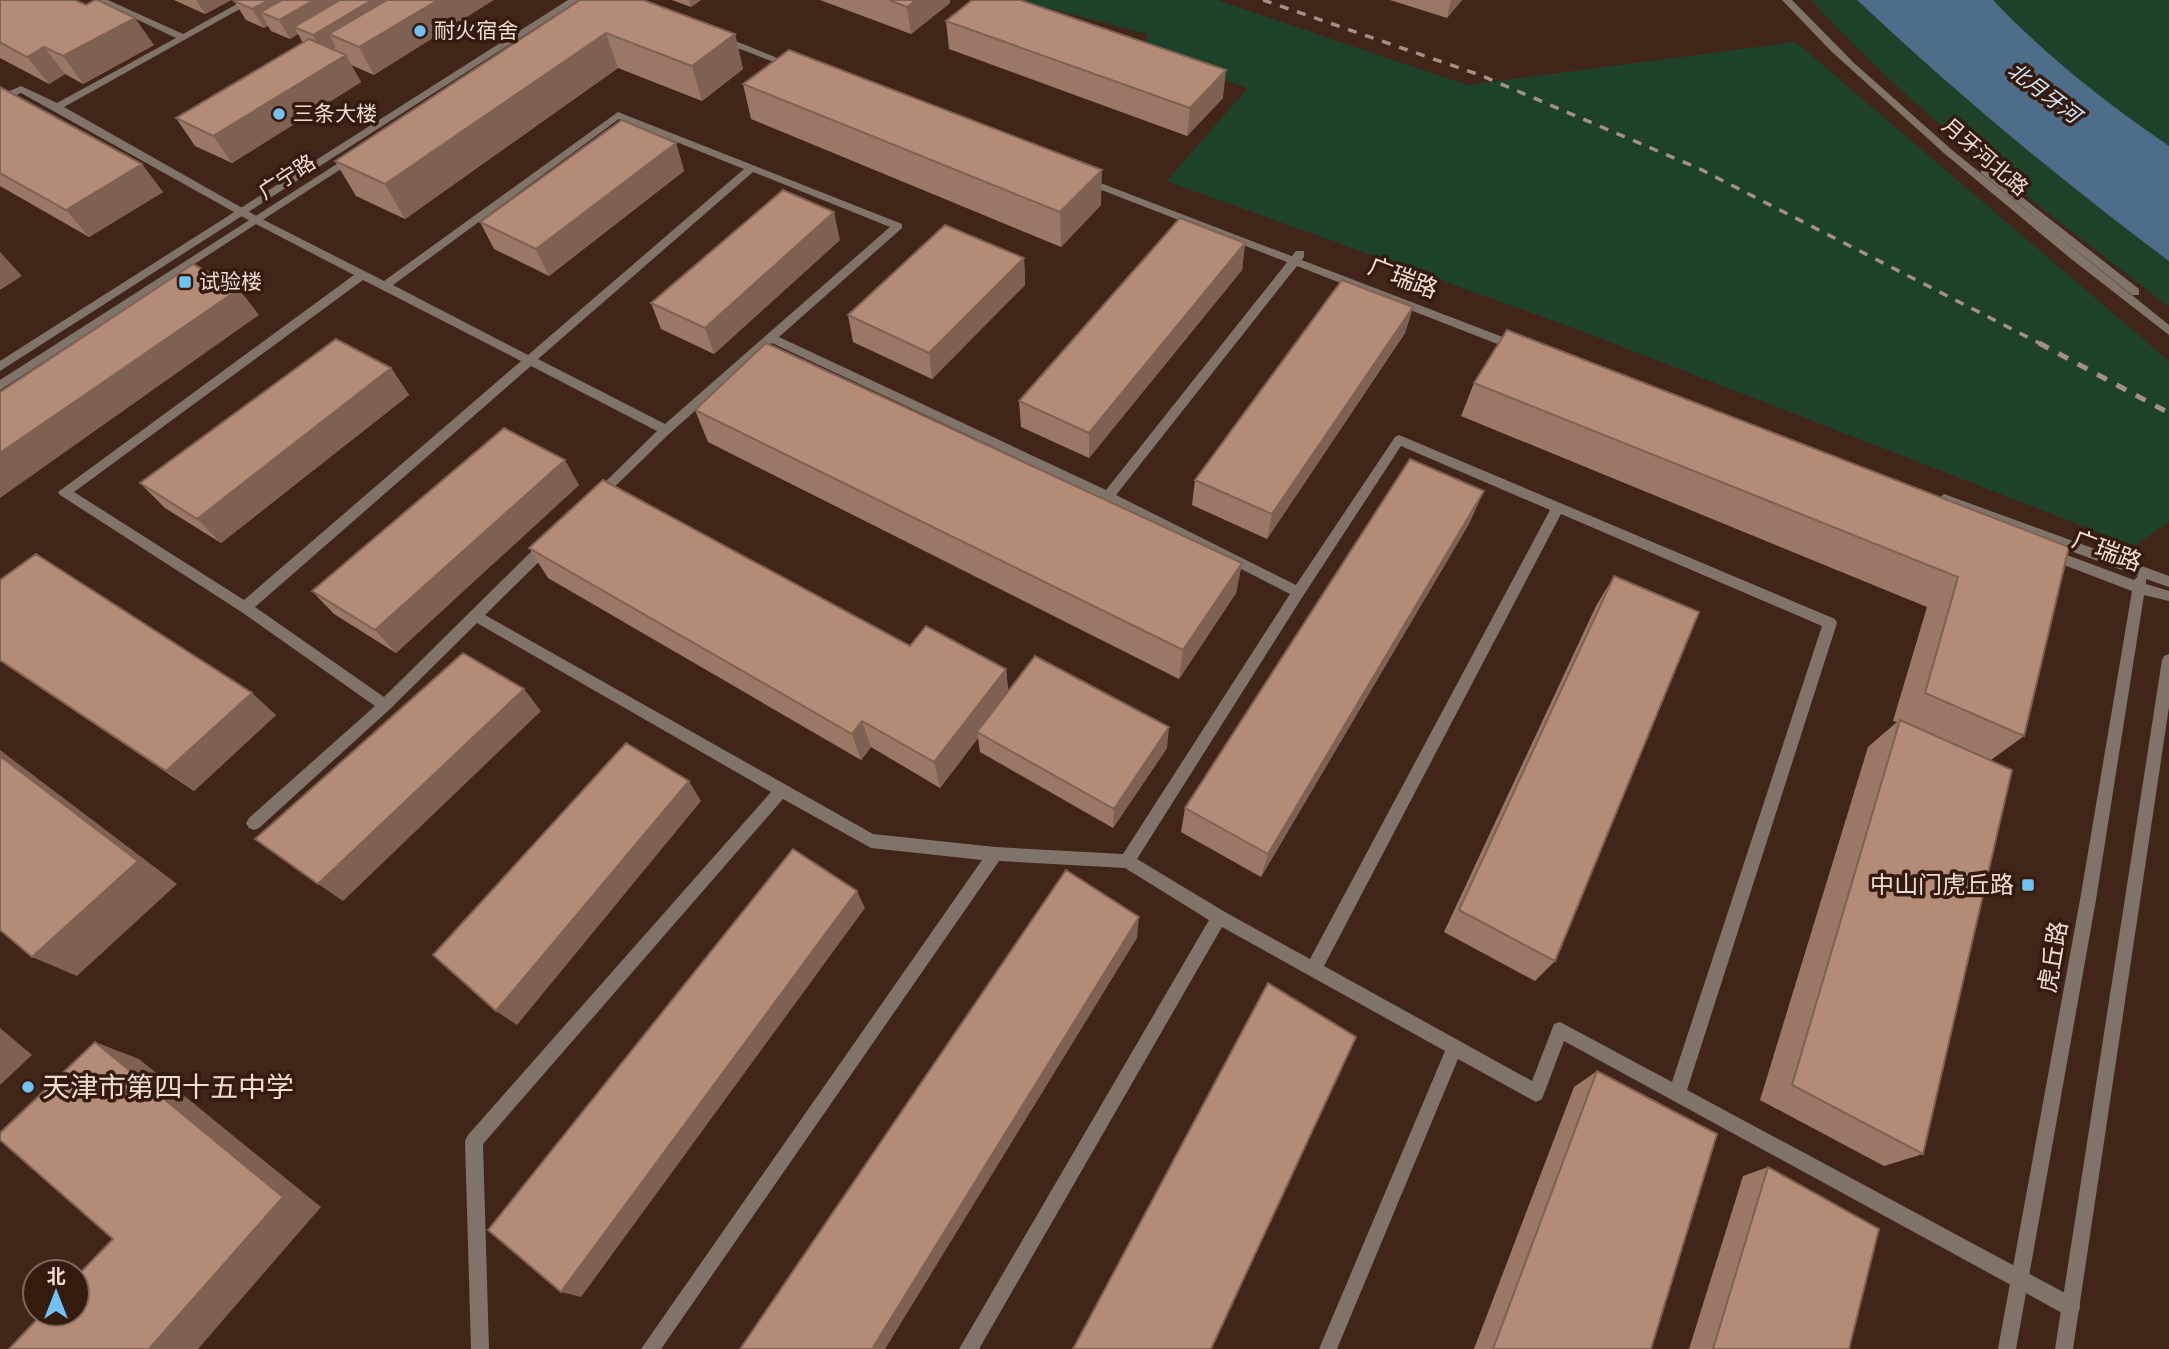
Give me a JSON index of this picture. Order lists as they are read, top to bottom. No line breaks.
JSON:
{"streets":{"street":["月牙河北路","广宁路","广瑞路","虎丘路"]},"crossings":[["广瑞路","虎丘路"]],"water":["北月牙河"],"places":{"other":["耐火宿舍","三条大楼","天津市第四十五中学"],"transit":["试验楼","中山门虎丘路"]},"north":"top"}
